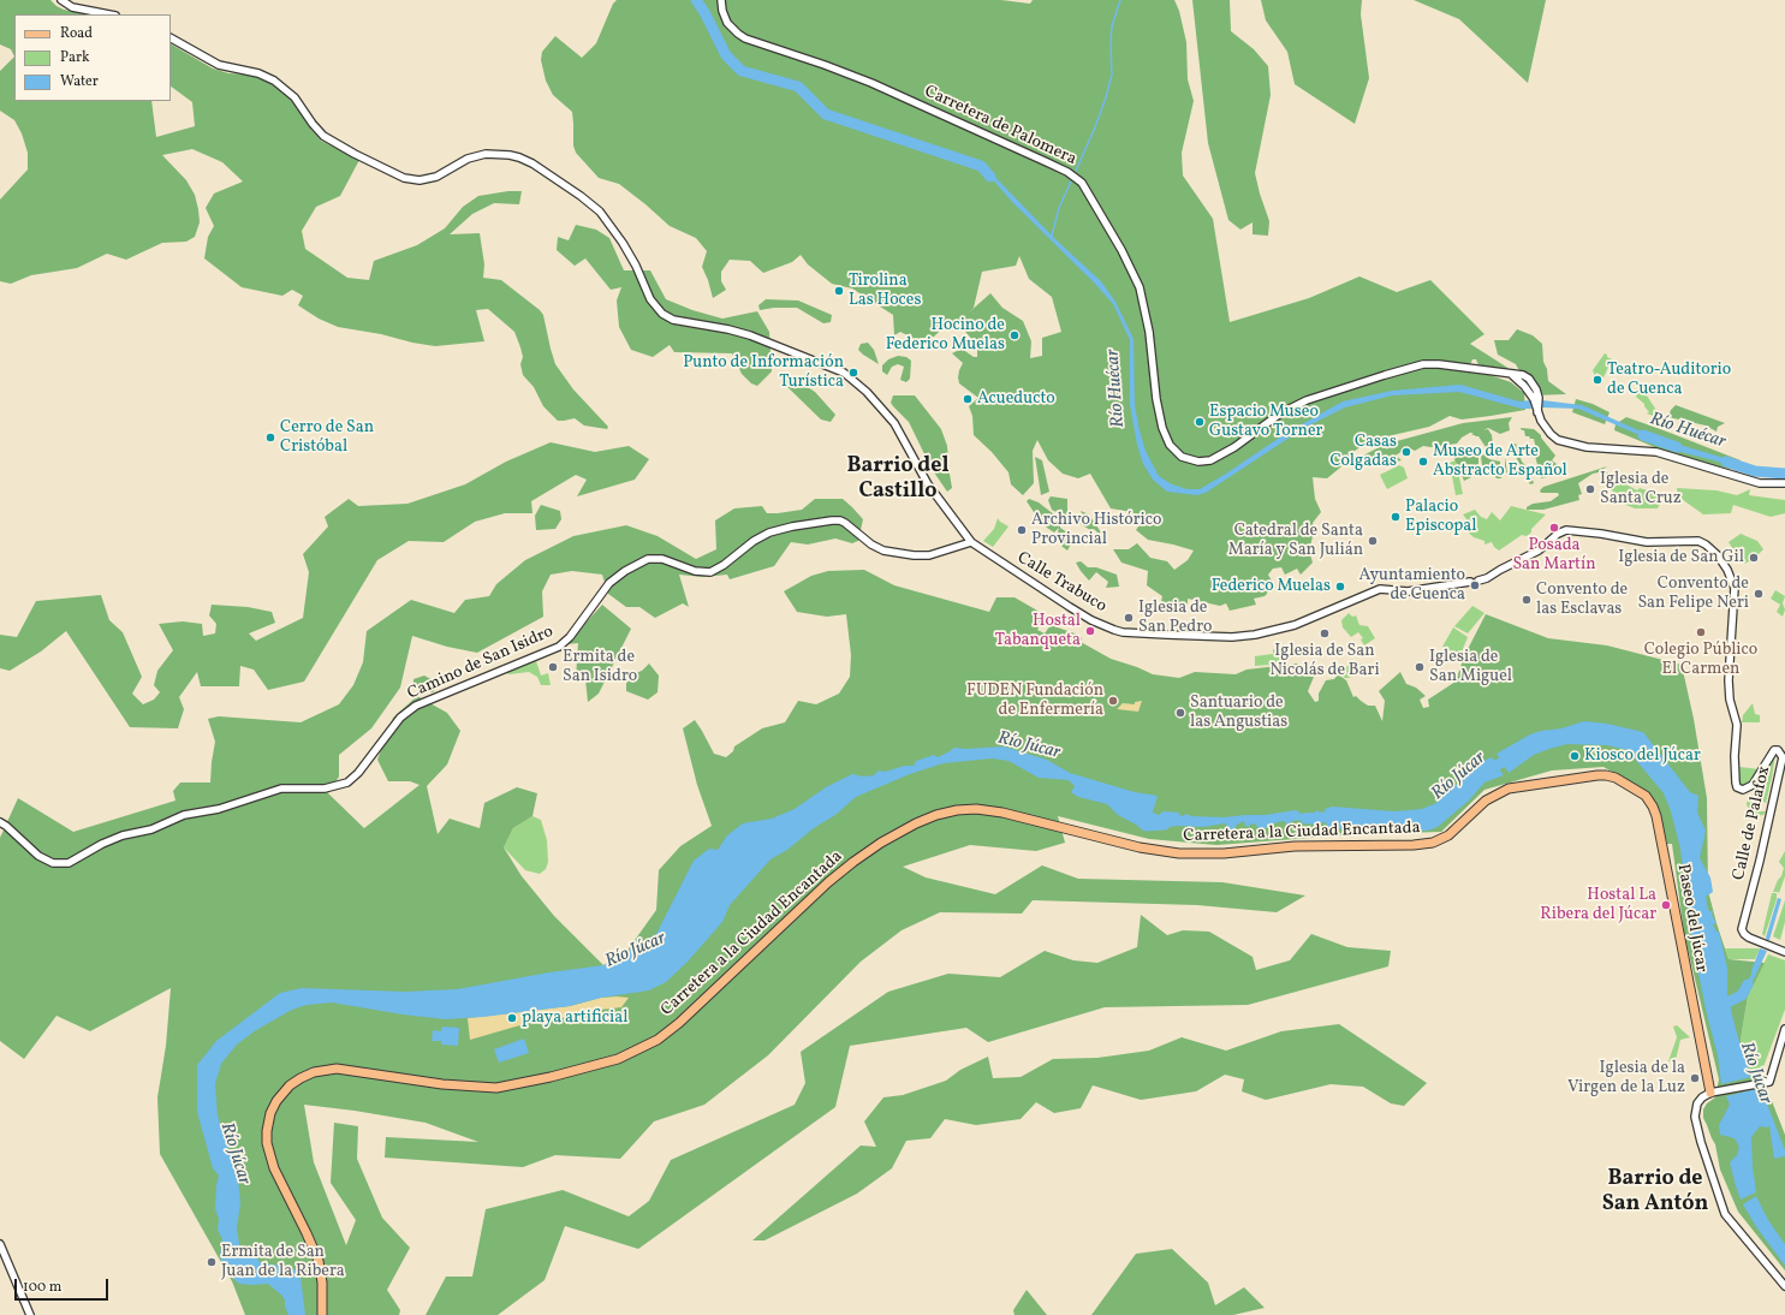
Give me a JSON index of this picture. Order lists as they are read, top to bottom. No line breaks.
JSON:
{"streets":{"main road":["Carretera a la Ciudad Encantada","Paseo del Júcar"],"street":["Carretera de Palomera","Calle Trabuco","Camino de San Isidro","Calle de Palafox"]},"crossings":[["Calle Trabuco","Camino de San Isidro"],["Carretera a la Ciudad Encantada","Paseo del Júcar"]],"districts":["Barrio del Castillo","Barrio de San Antón"],"water":["Río Huécar","Río Júcar"],"places":["Tirolina Las Hoces","Hocino de Federico Muelas","Punto de Información Turística","Teatro-Auditorio de Cuenca","Acueducto","Espacio Museo Gustavo Torner","Cerro de San Cristóbal","Casas Colgadas","Museo de Arte Abstracto Español","Iglesia de Santa Cruz","Palacio Episcopal","Posada San Martín","Archivo Histórico Provincial","Catedral de Santa María y San Julián","Iglesia de San Gil","Ayuntamiento de Cuenca","Federico Muelas","Convento de San Felipe Neri","Convento de las Esclavas","Iglesia de San Pedro","Hostal Tabanqueta","Colegio Público El Carmen","Iglesia de San Nicolás de Bari","Ermita de San Isidro","Iglesia de San Miguel","FUDEN Fundación de Enfermería","Santuario de las Angustias","Kiosco del Júcar","Hostal La Ribera del Júcar","playa artificial","Iglesia de la Virgen de la Luz","Ermita de San Juan de la Ribera"],"legend":["Road","Park","Water"],"scale_bar":"100 m"}
